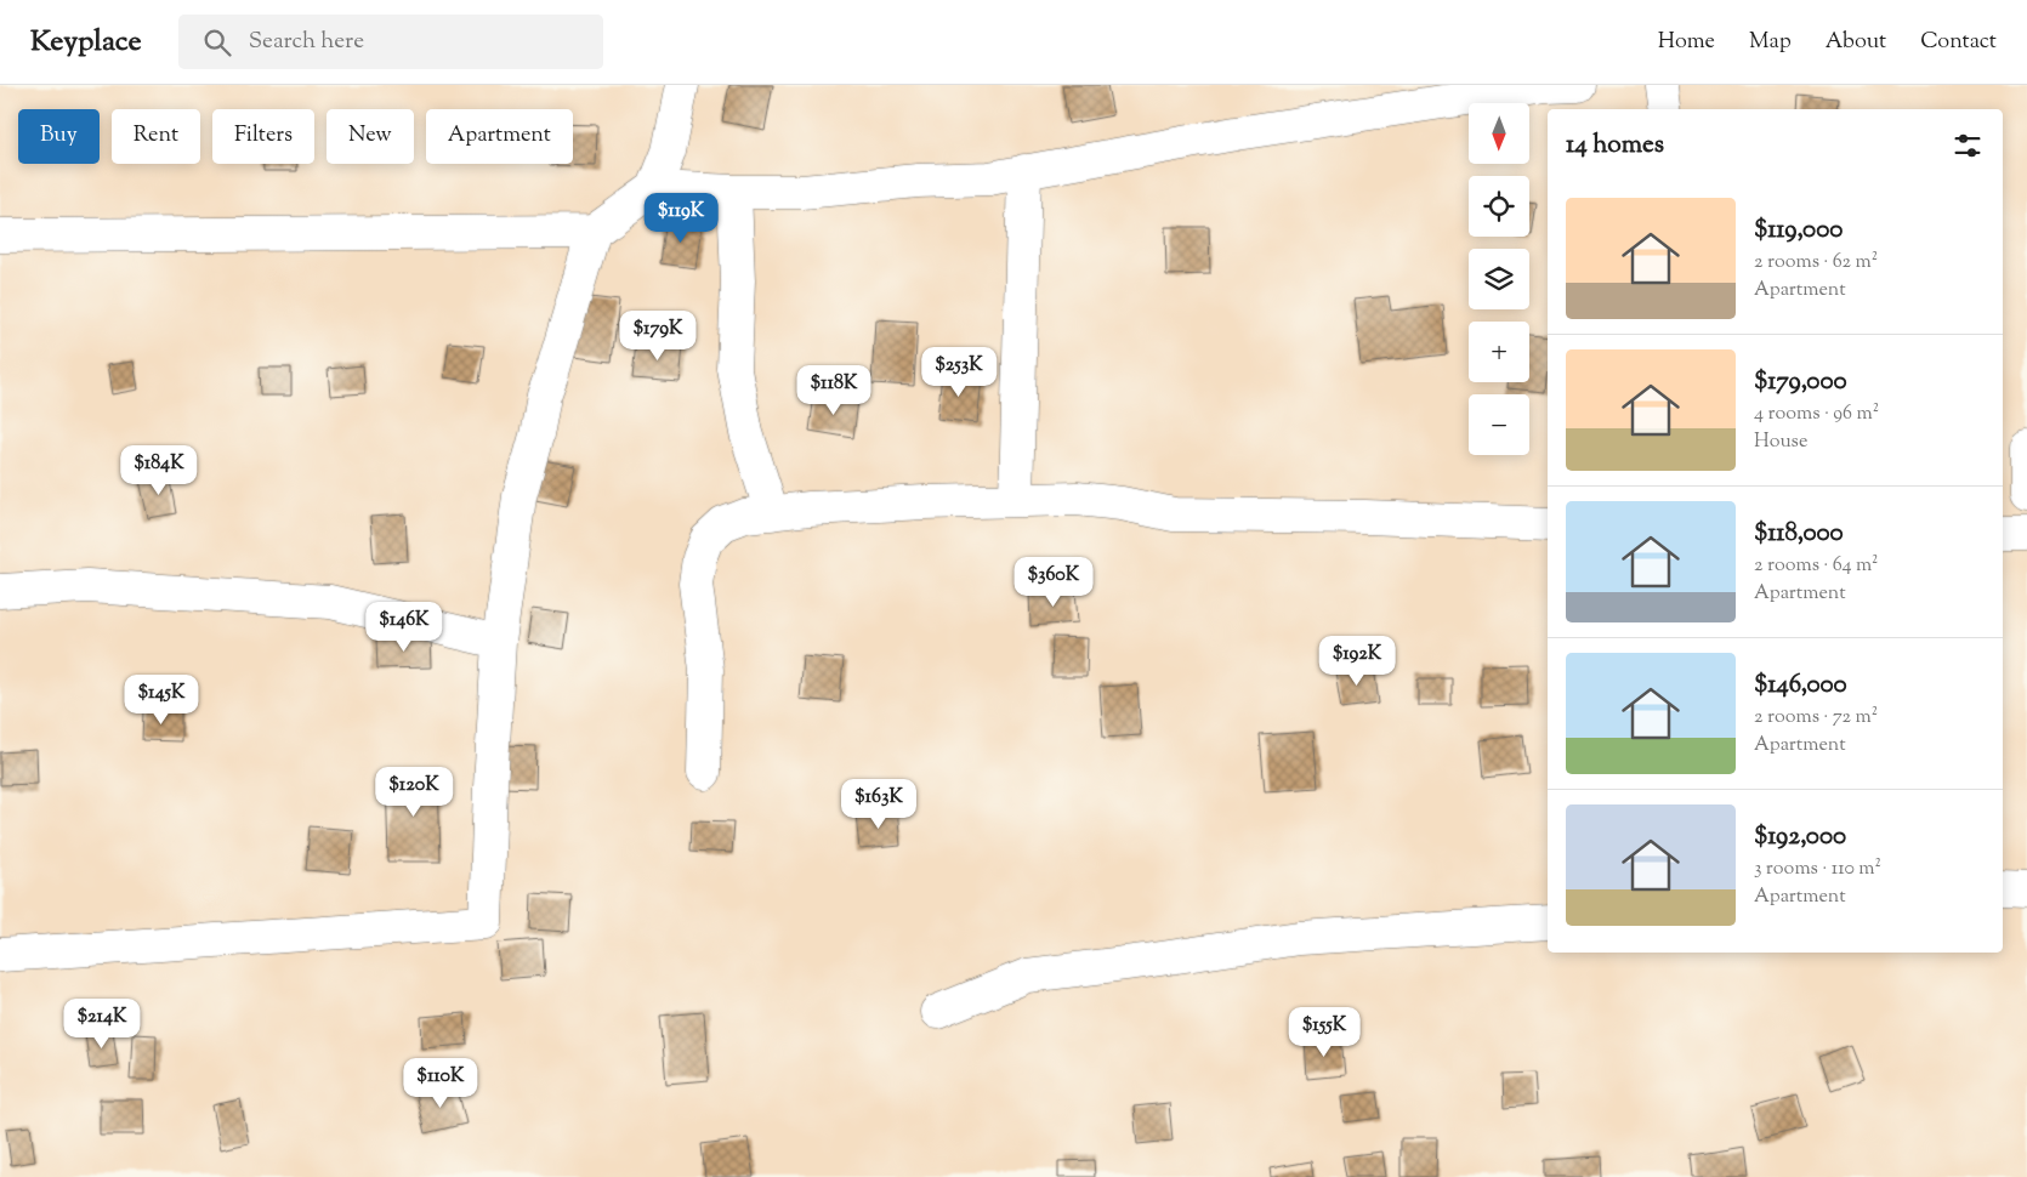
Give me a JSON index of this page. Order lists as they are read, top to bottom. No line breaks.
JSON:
{"north":"bottom","page":{"header":"Keyplace","search":"Search here","nav":["Home","Map","About","Contact"],"map_buttons":["+","−"],"chip":["Buy","Rent","Filters","New","Apartment"],"heading":"14 homes","list":[{"name":"$119,000","note":"2 rooms · 62 m² · Apartment"},{"name":"$179,000","note":"4 rooms · 96 m² · House"},{"name":"$118,000","note":"2 rooms · 64 m² · Apartment"},{"name":"$146,000","note":"2 rooms · 72 m² · Apartment"},{"name":"$192,000","note":"3 rooms · 110 m² · Apartment"}],"price":["$119K","$179K","$253K","$118K","$184K","$360K","$146K","$192K","$145K","$120K","$163K","$214K","$155K","$110K"]}}
